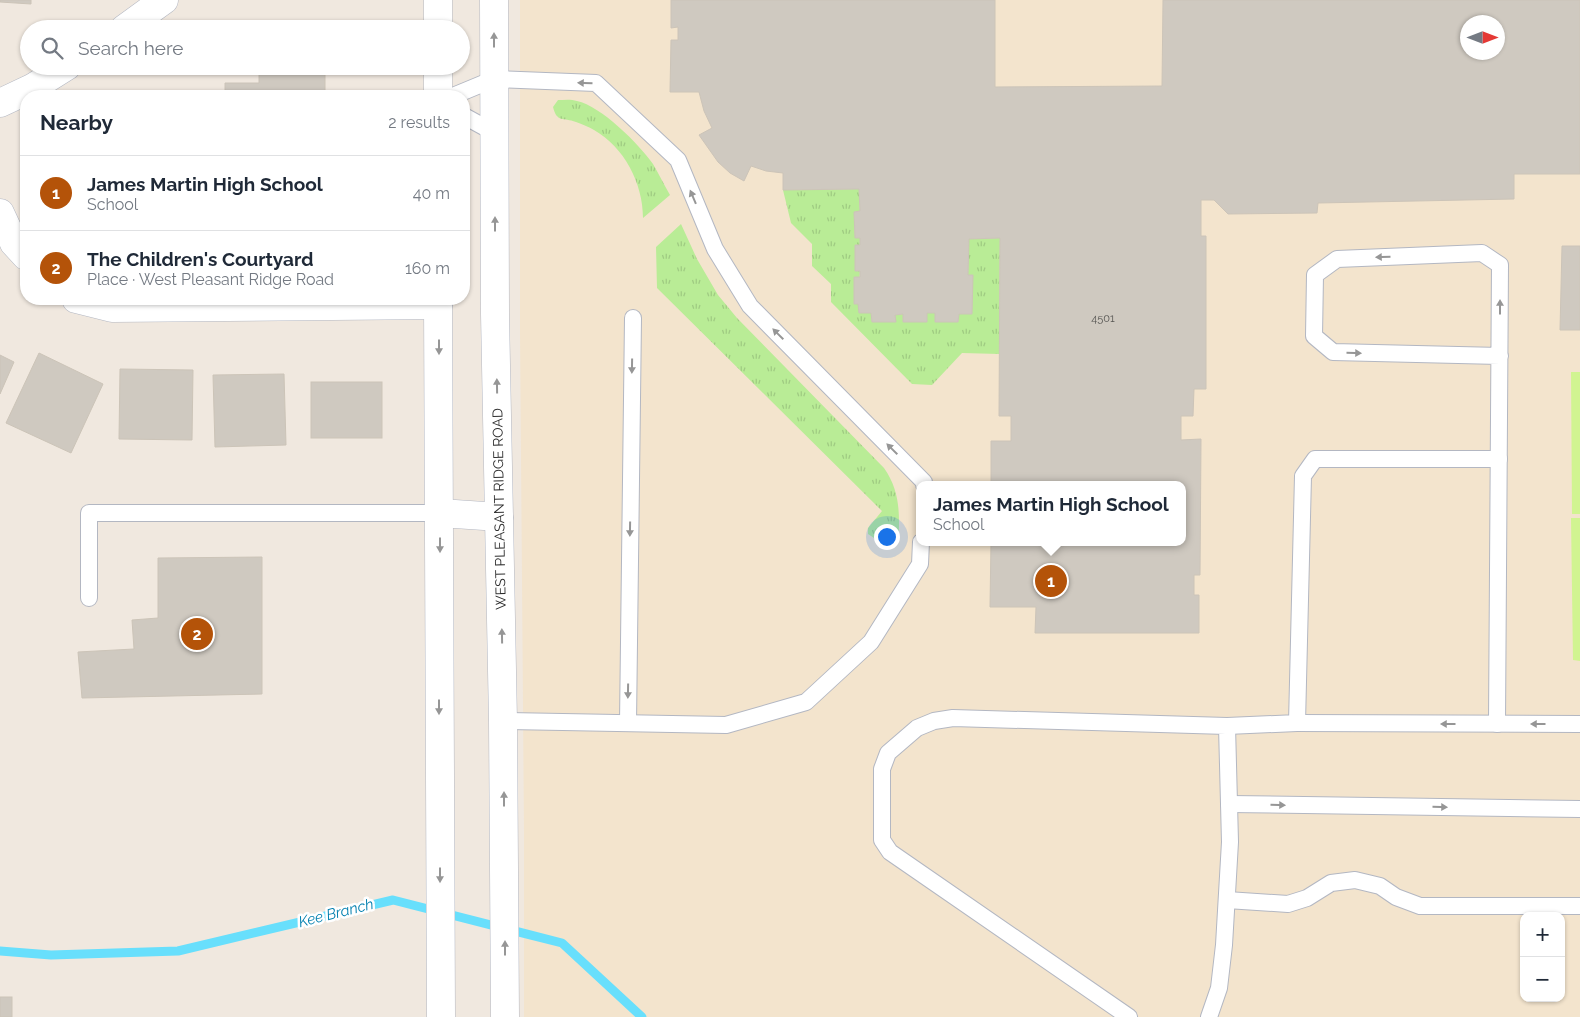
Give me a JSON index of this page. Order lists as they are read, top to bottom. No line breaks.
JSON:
{"streets":{"main road":["WEST PLEASANT RIDGE ROAD"]},"water":["Kee Branch"],"house_numbers":["4501"],"north":"right","page":{"search":"Search here","heading":["Nearby","2 results"],"list":[{"mark":"1","name":"James Martin High School","note":"School","value":"40 m"},{"mark":"2","name":"The Children's Courtyard","note":"Place · West Pleasant Ridge Road","value":"160 m"}],"popup":["James Martin High School","School"],"pins":["1","2"],"map_buttons":["+","−"]}}
